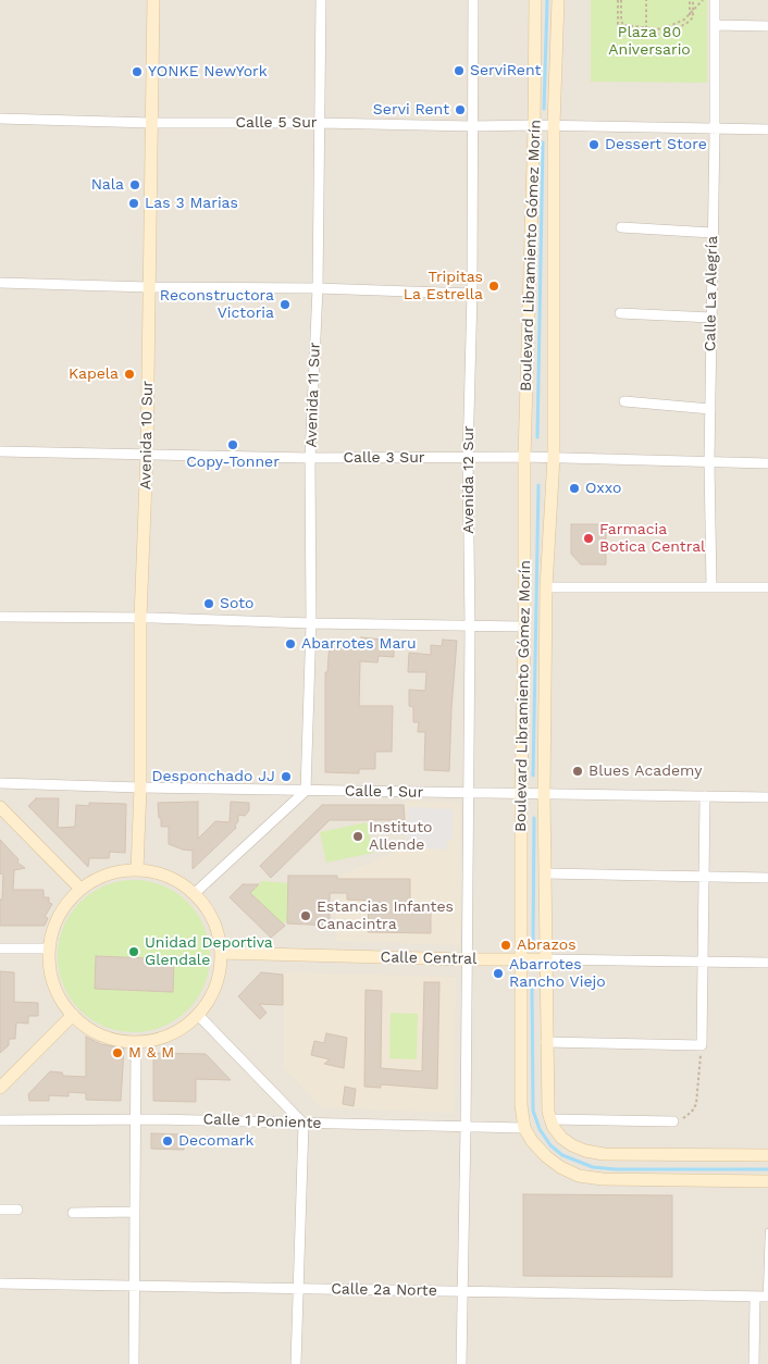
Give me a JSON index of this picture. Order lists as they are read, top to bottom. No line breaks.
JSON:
{"streets":{"main road":["Boulevard Libramiento Gómez Morín","Avenida 10 Sur","Calle Central"],"street":["Calle 5 Sur","Calle La Alegría","Avenida 11 Sur","Calle 3 Sur","Avenida 12 Sur","Calle 1 Sur","Calle 1 Poniente","Calle 2a Norte"]},"crossings":[["Calle 5 Sur","Boulevard Libramiento Gómez Morín"],["Calle 5 Sur","Calle La Alegría"],["Calle 5 Sur","Avenida 11 Sur"],["Calle 5 Sur","Avenida 10 Sur"],["Calle 5 Sur","Avenida 12 Sur"],["Boulevard Libramiento Gómez Morín","Calle 3 Sur"],["Boulevard Libramiento Gómez Morín","Calle 1 Sur"],["Boulevard Libramiento Gómez Morín","Calle Central"],["Boulevard Libramiento Gómez Morín","Calle 1 Poniente"],["Calle La Alegría","Calle 3 Sur"],["Avenida 11 Sur","Calle 3 Sur"],["Avenida 11 Sur","Calle 1 Sur"],["Avenida 10 Sur","Calle 3 Sur"],["Avenida 10 Sur","Calle 1 Sur"],["Avenida 10 Sur","Calle Central"],["Calle 3 Sur","Avenida 12 Sur"],["Avenida 12 Sur","Calle 1 Sur"],["Avenida 12 Sur","Calle Central"],["Avenida 12 Sur","Calle 1 Poniente"],["Avenida 12 Sur","Calle 2a Norte"]],"parks":["Plaza 80 Aniversario"],"places":["ServiRent","YONKE NewYork","Servi Rent","Dessert Store","Nala","Las 3 Marias","Tripitas La Estrella","Reconstructora Victoria","Kapela","Copy-Tonner","Oxxo","Farmacia Botica Central","Soto","Abarrotes Maru","Blues Academy","Desponchado JJ","Instituto Allende","Estancias Infantes Canacintra","Abrazos","Unidad Deportiva Glendale","Abarrotes Rancho Viejo","M & M","Decomark"]}
